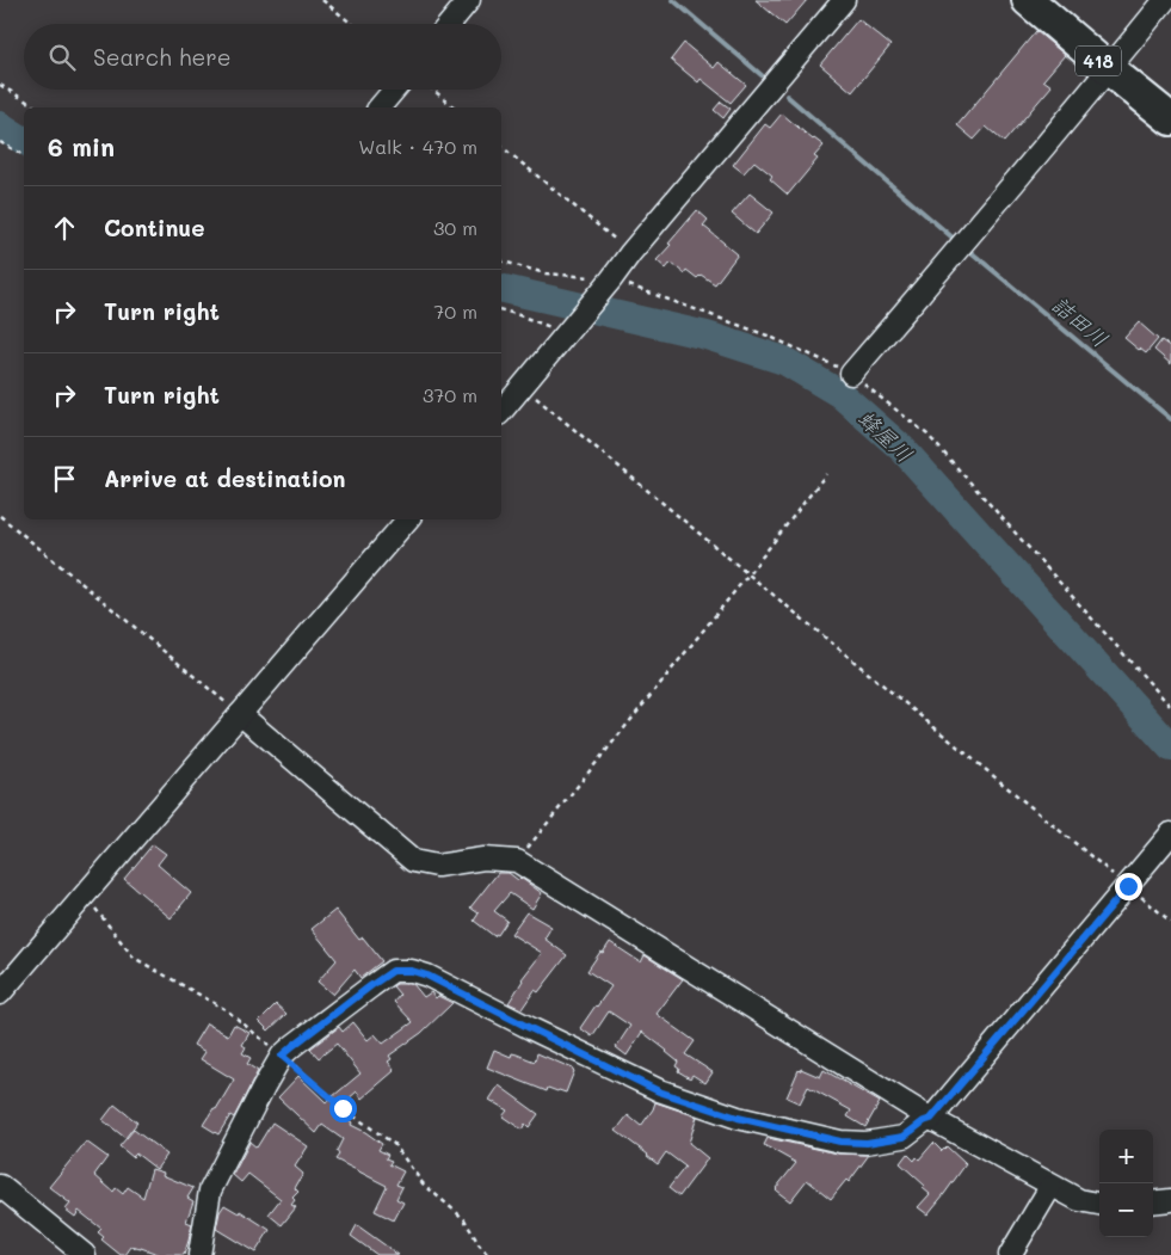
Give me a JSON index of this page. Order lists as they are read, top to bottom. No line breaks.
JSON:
{"streets":{"highway":["418"]},"water":["詰田川","蜂屋川"],"page":{"search":"Search here","heading":["6 min","Walk · 470 m"],"list":[["Continue","30 m"],["Turn right","70 m"],["Turn right","370 m"],"Arrive at destination"],"map_buttons":["+","−"]}}
